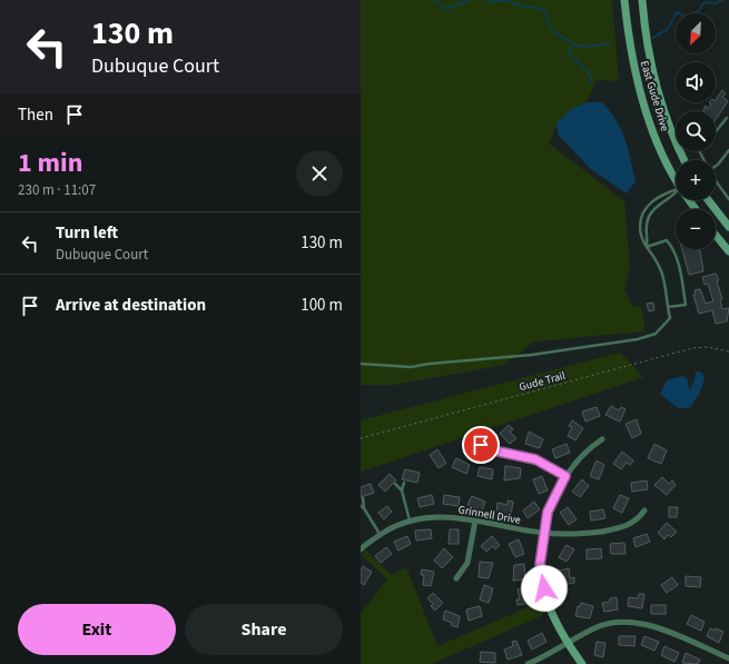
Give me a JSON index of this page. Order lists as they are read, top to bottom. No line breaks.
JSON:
{"streets":{"main road":["East Gude Drive"],"street":["Grinnell Drive"],"path":["Gude Trail"]},"north":"bottom left","page":{"turn":["130 m","Dubuque Court"],"map_buttons":["+","−"],"then":"Then","heading":["1 min","230 m · 11:07"],"list":[{"name":"Turn left","note":"Dubuque Court","value":"130 m"},{"name":"Arrive at destination","value":"100 m"}],"buttons":["Exit","Share"]}}
